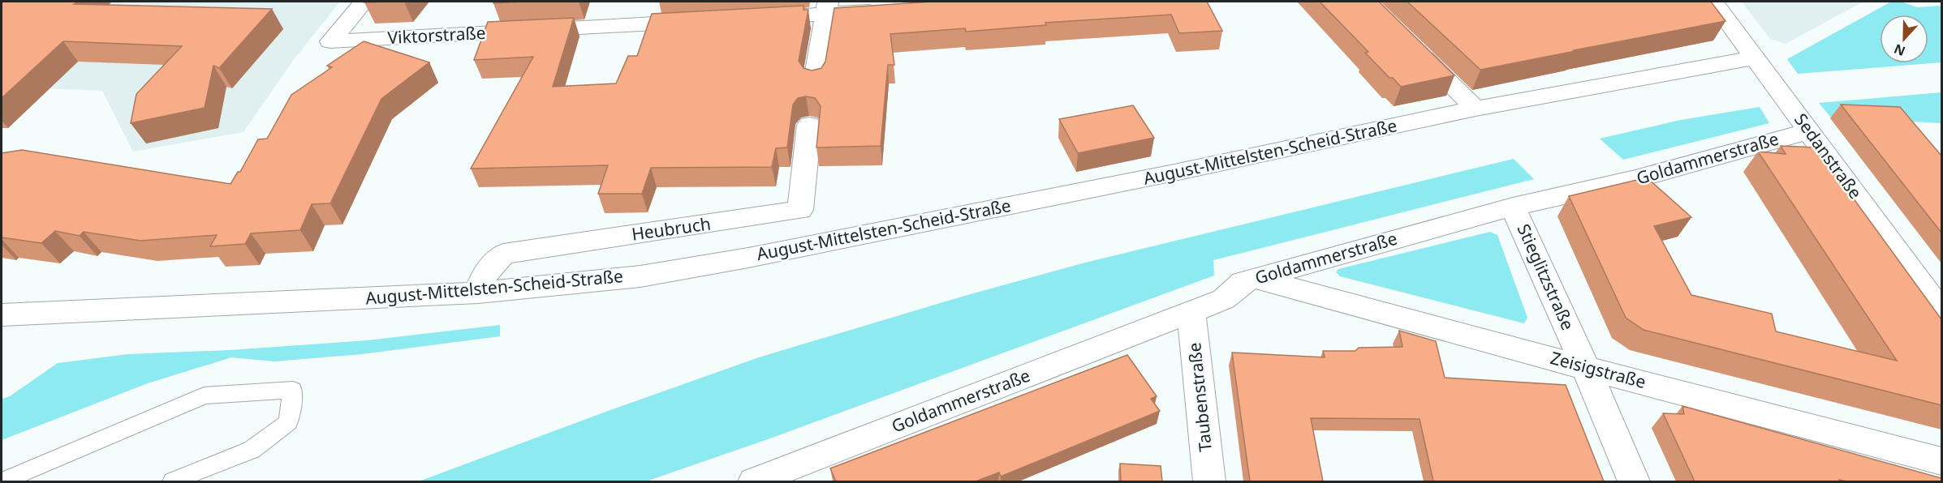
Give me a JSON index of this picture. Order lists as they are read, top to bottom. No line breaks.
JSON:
{"streets":{"street":["Viktorstraße","August-Mittelsten-Scheid-Straße","Sedanstraße","Goldammerstraße","Heubruch","Stieglitzstraße","Zeisigstraße","Taubenstraße"]},"crossings":[["August-Mittelsten-Scheid-Straße","Sedanstraße"],["August-Mittelsten-Scheid-Straße","Heubruch"],["Sedanstraße","Goldammerstraße"],["Goldammerstraße","Stieglitzstraße"],["Goldammerstraße","Zeisigstraße"],["Goldammerstraße","Taubenstraße"],["Stieglitzstraße","Zeisigstraße"]],"north":"bottom"}
